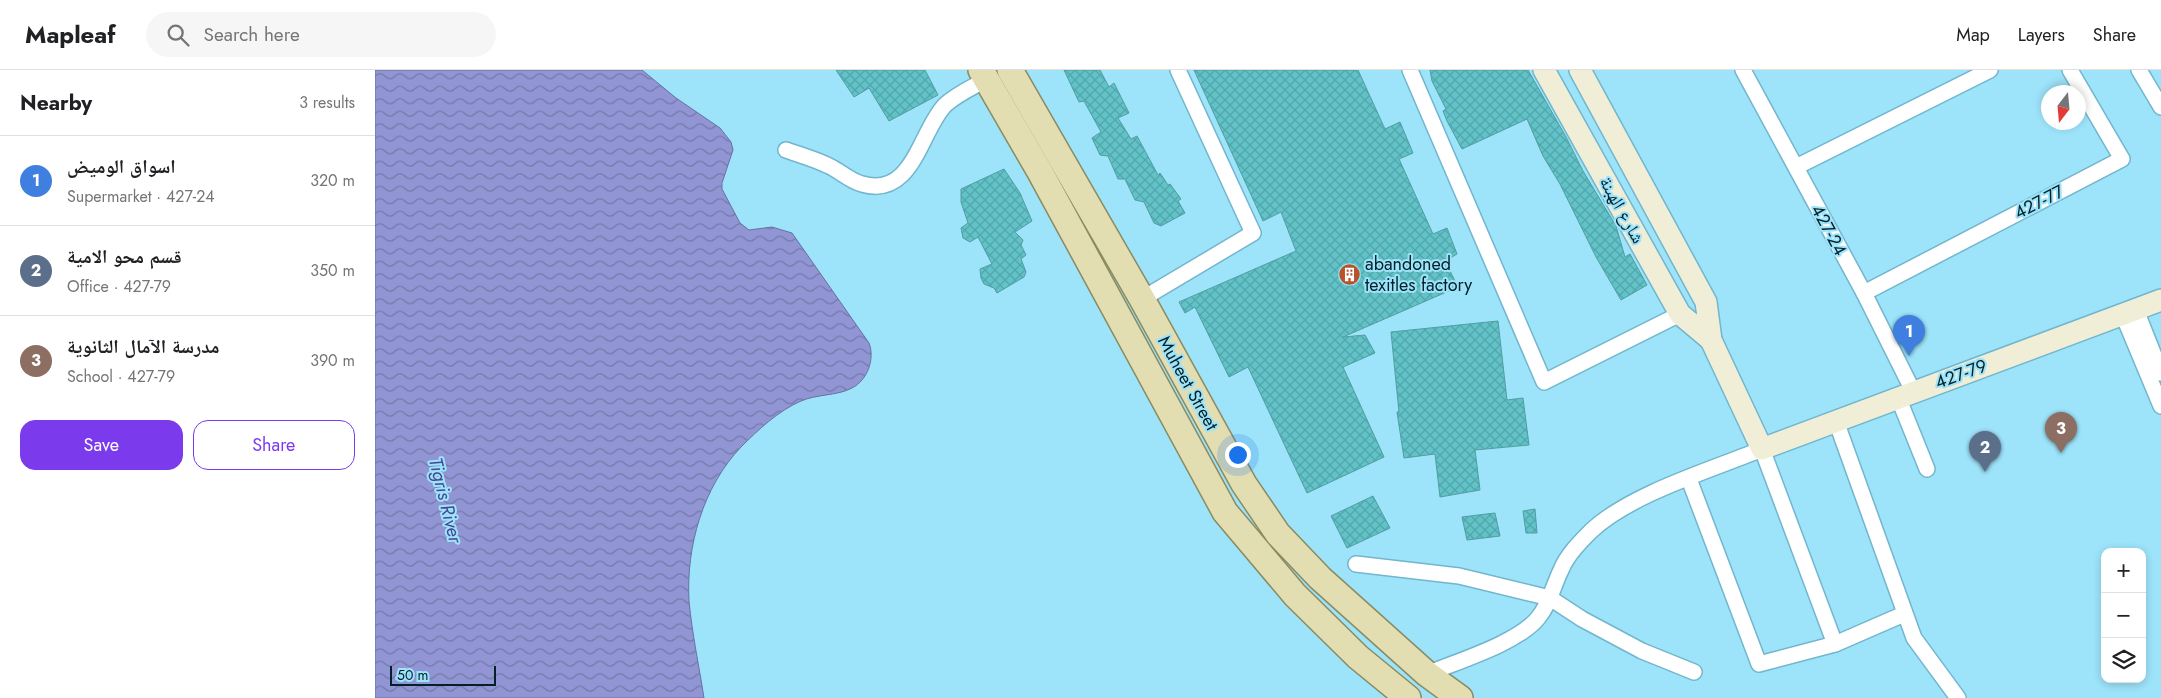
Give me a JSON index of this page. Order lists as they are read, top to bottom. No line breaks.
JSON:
{"streets":{"main road":["Muheet Street"],"street":["427-77","شارع الهبنة","427-24","427-79"]},"crossings":[["427-77","427-24"],["شارع الهبنة","427-79"],["427-24","427-79"]],"water":["Tigris River"],"places":{"building":["abandoned texitles factory"]},"scale_bar":"50 m","north":"bottom","page":{"header":"Mapleaf","search":"Search here","nav":["Map","Layers","Share"],"heading":["Nearby","3 results"],"list":[{"mark":"1","name":"اسواق الوميض","note":"Supermarket · 427-24","value":"320 m"},{"mark":"2","name":"قسم محو الامية","note":"Office · 427-79","value":"350 m"},{"mark":"3","name":"مدرسة الآمال الثانوية","note":"School · 427-79","value":"390 m"}],"pins":["1","3","2"],"buttons":["Save","Share"],"map_buttons":["+","−"],"scale":"50 m"}}
